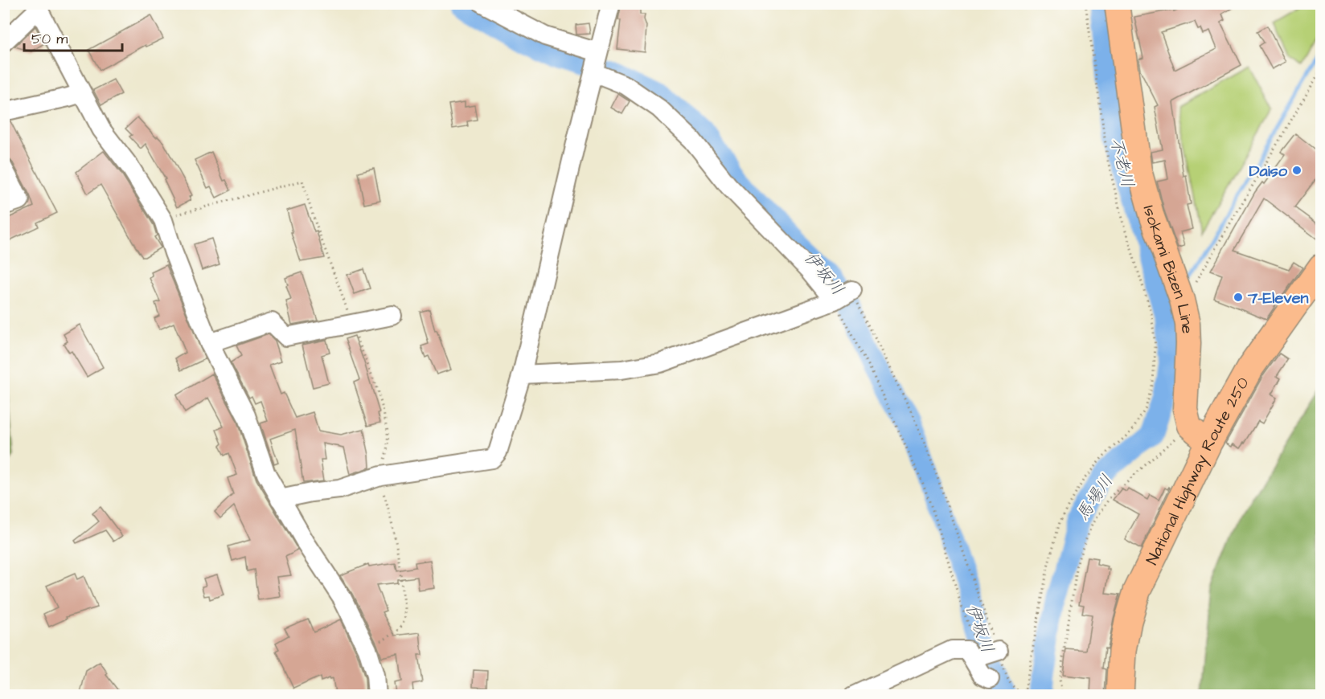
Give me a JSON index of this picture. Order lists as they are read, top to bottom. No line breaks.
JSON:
{"streets":{"highway":["National Highway Route 250"],"main road":["Isokami Bizen Line"]},"water":["不老川","伊坂川","馬場川"],"places":["Daiso","7-Eleven"],"scale_bar":"50 m"}
